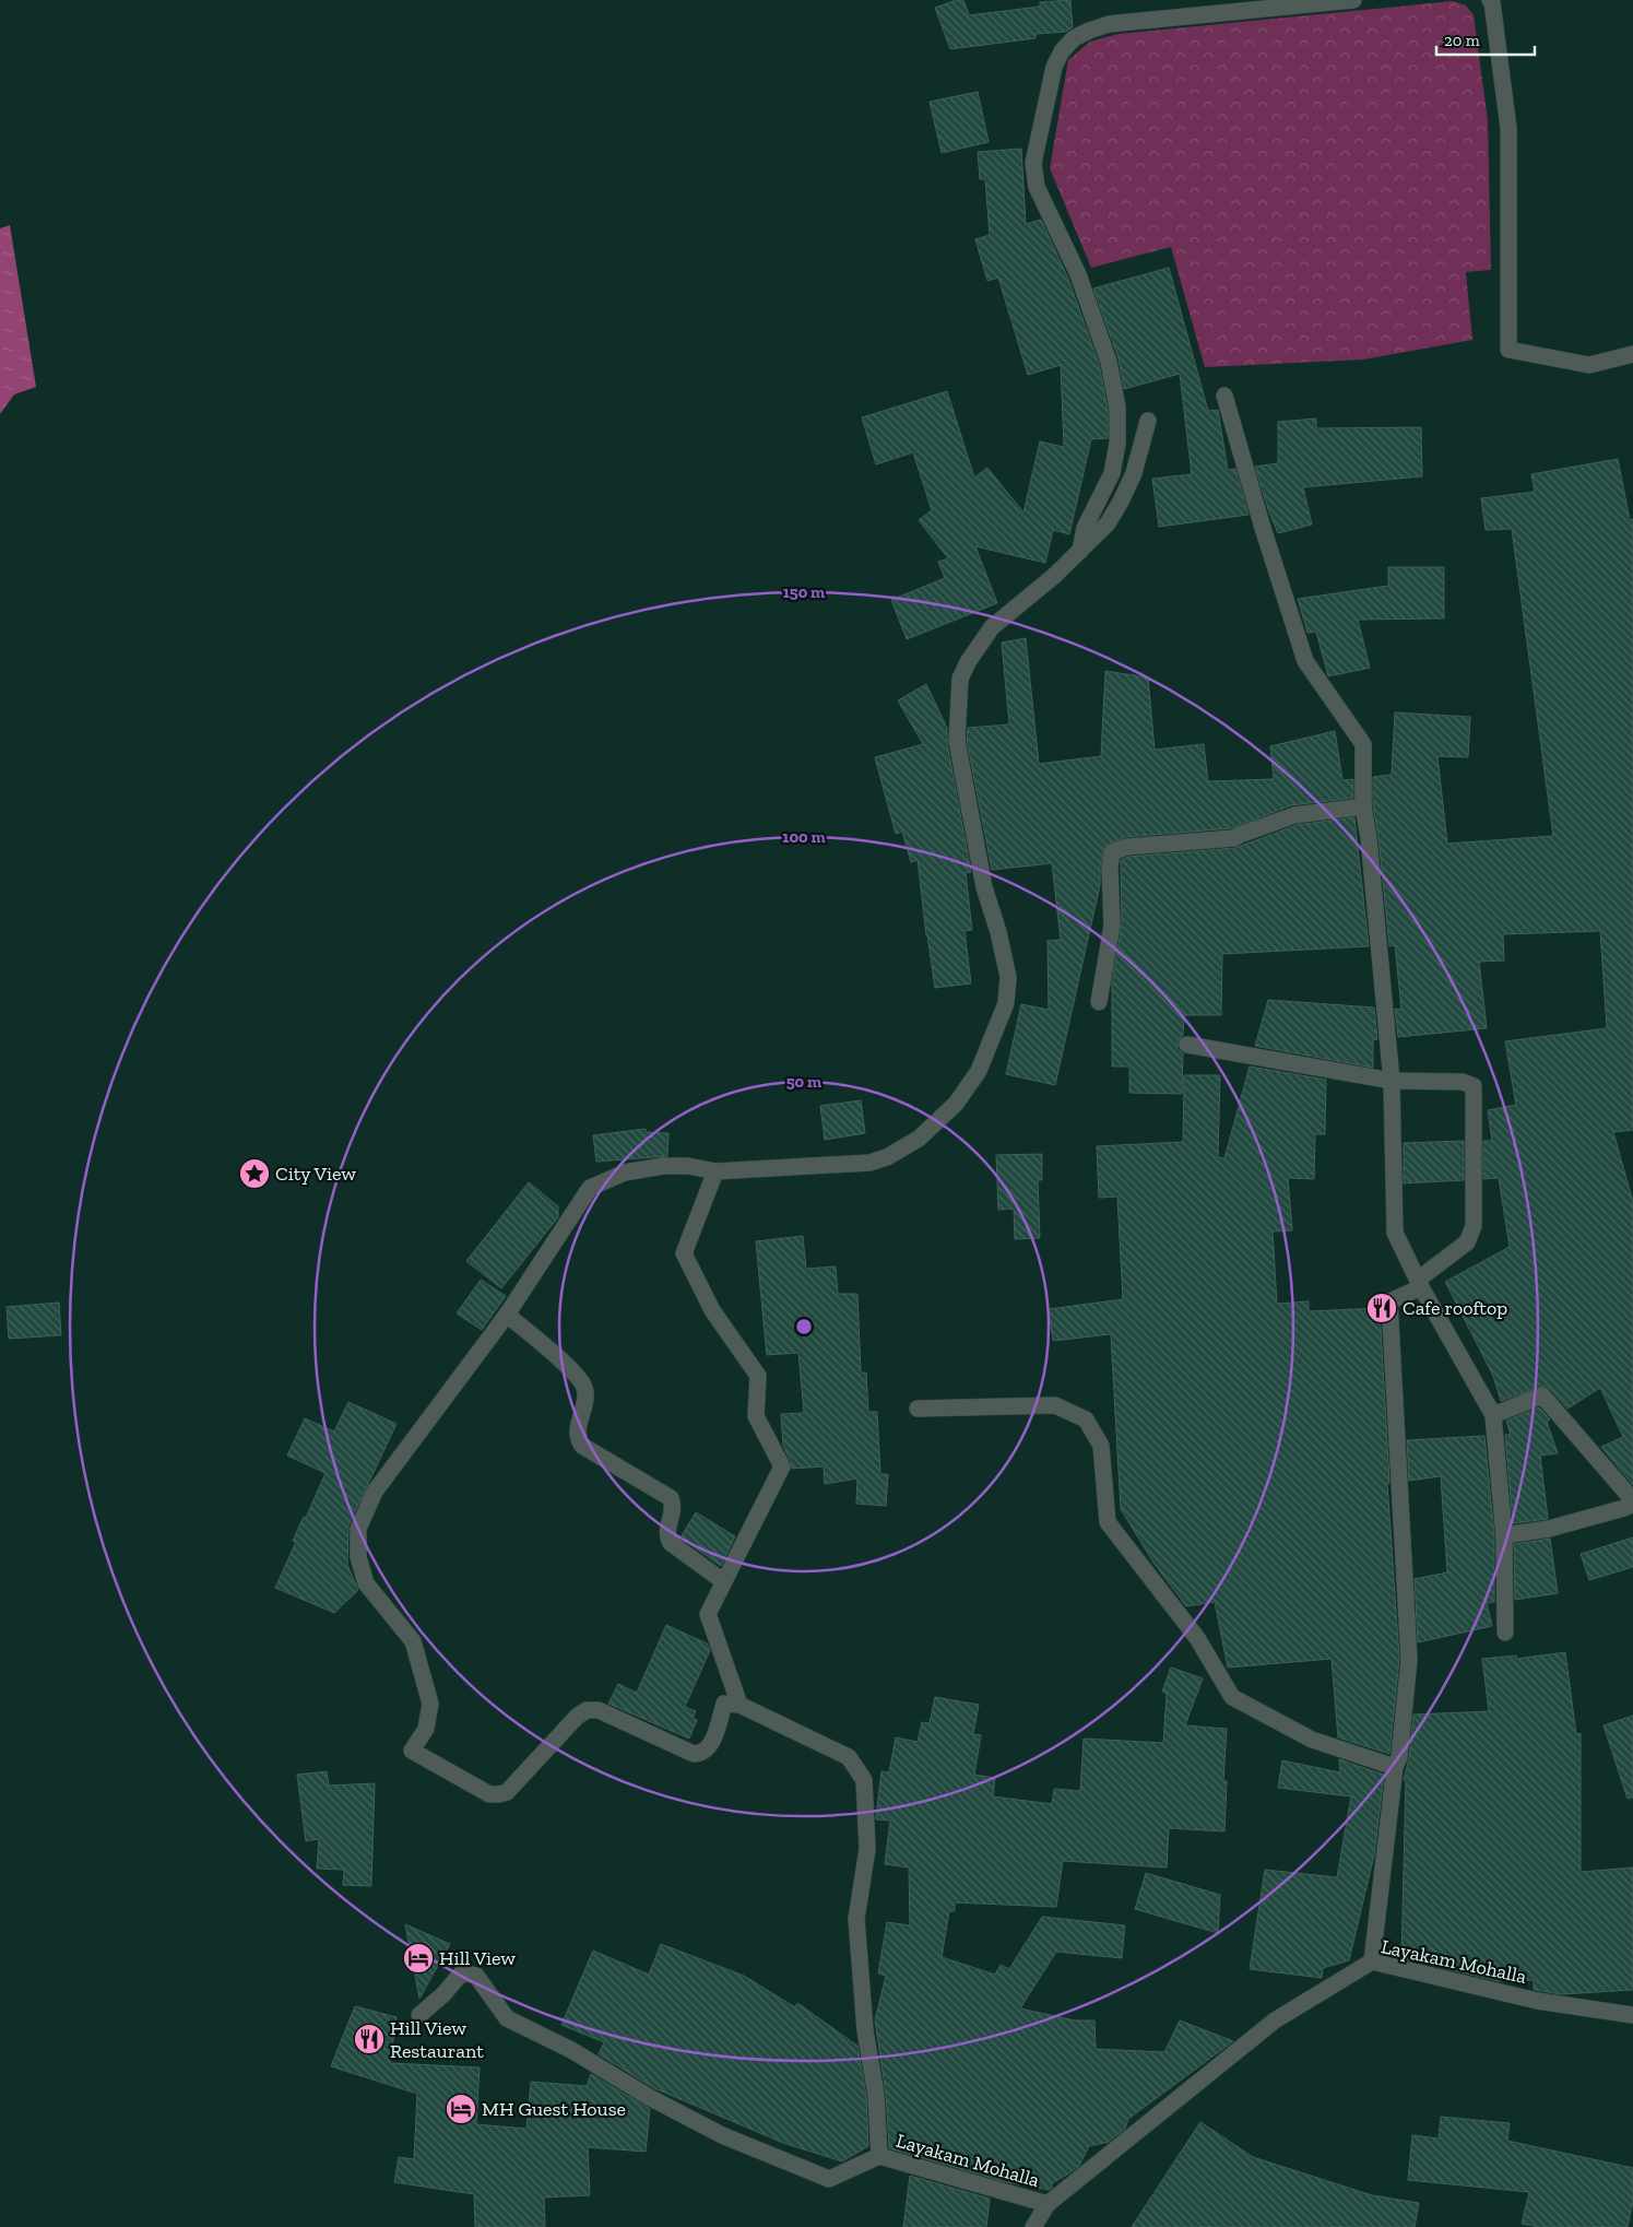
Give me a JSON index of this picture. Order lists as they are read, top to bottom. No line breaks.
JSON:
{"streets":{"street":["Layakam Mohalla"]},"places":{"place":["City View"],"restaurant":["Cafe rooftop","Hill View Restaurant"],"hotel":["Hill View","MH Guest House"]},"scale_bar":"20 m","rings":["150 m","100 m","50 m"]}
